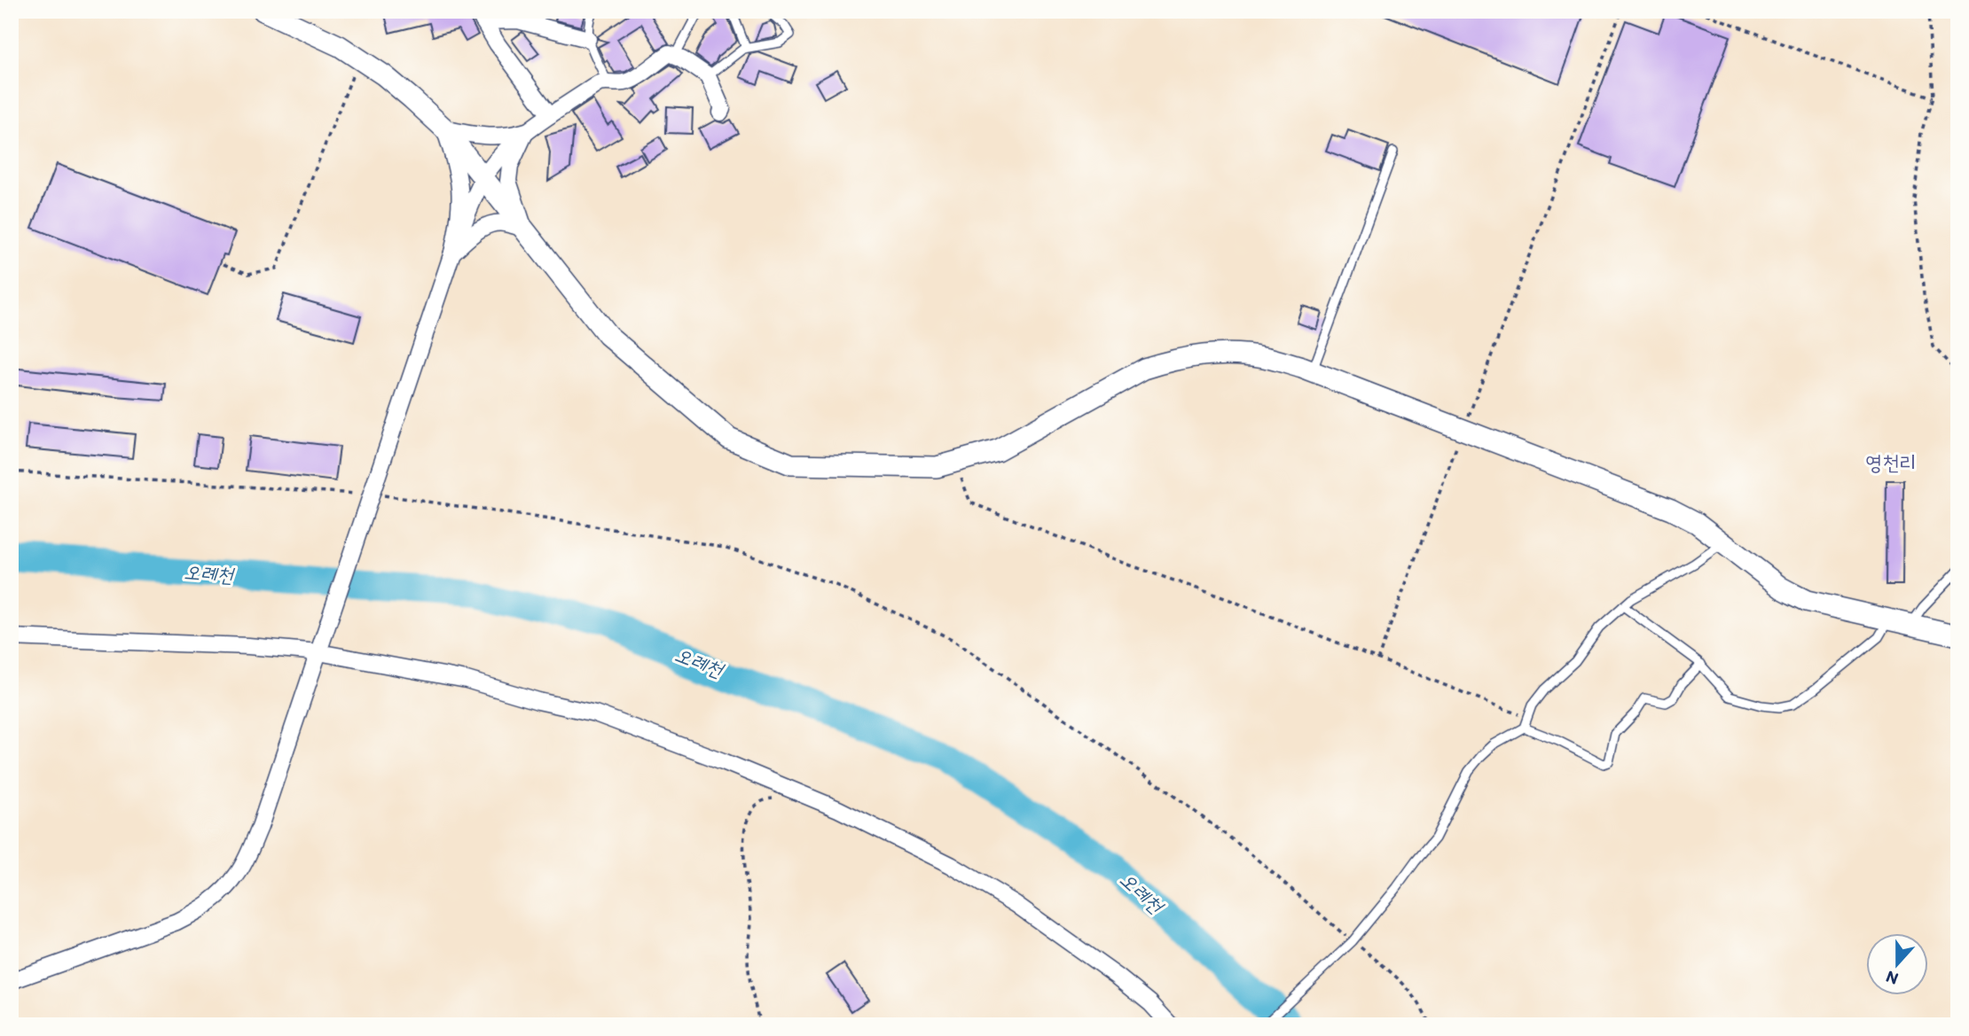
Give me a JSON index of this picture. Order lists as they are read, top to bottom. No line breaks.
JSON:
{"districts":["영천리"],"water":["오례천"],"north":"bottom"}
